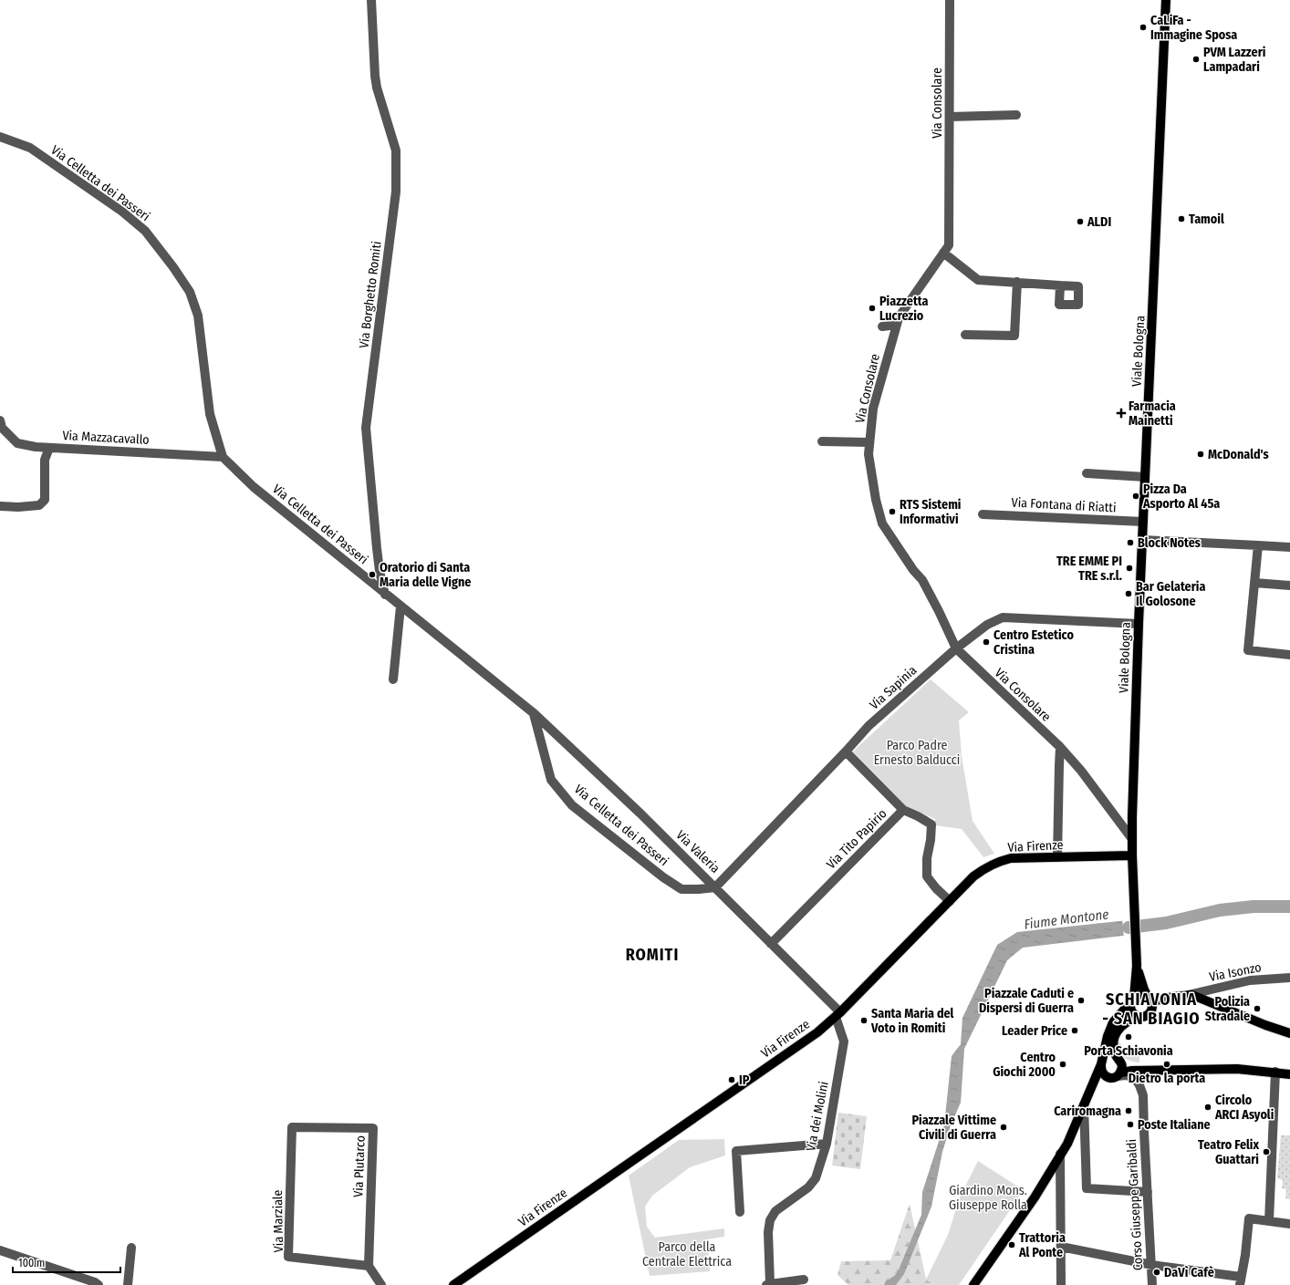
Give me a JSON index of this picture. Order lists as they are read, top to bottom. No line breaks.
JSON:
{"streets":{"main road":["Viale Bologna","Via Firenze"],"street":["Via Consolare","Via Celletta dei Passeri","Via Borghetto Romiti","Via Mazzacavallo","Via Fontana di Riatti","Via Sapinia","Via Tito Papirio","Via Valeria","Via Isonzo","Via dei Molini","Via Plutarco","Corso Giuseppe Garibaldi","Via Marziale"]},"crossings":[["Via Consolare","Viale Bologna"],["Via Consolare","Via Sapinia"],["Via Celletta dei Passeri","Via Borghetto Romiti"],["Via Celletta dei Passeri","Via Mazzacavallo"],["Via Celletta dei Passeri","Via Sapinia"],["Via Celletta dei Passeri","Via Valeria"],["Viale Bologna","Via Fontana di Riatti"],["Viale Bologna","Via Sapinia"],["Viale Bologna","Via Firenze"],["Via Sapinia","Via Tito Papirio"],["Via Sapinia","Via Valeria"],["Via Tito Papirio","Via Valeria"],["Via Firenze","Via Valeria"],["Via Firenze","Via dei Molini"],["Via Valeria","Via dei Molini"],["Via Plutarco","Via Marziale"]],"districts":["ROMITI","SCHIAVONIA - SAN BIAGIO"],"water":["Fiume Montone"],"parks":["Parco Padre Ernesto Balducci","Giardino Mons. Giuseppe Rolla","Parco della Centrale Elettrica"],"places":{"other":["CaLiFa - Immagine Sposa","PVM Lazzeri Lampadari","Tamoil","ALDI","Piazzetta Lucrezio","McDonald's","Pizza Da Asporto Al 45a","RTS Sistemi Informativi","Block Notes","TRE EMME PI TRE s.r.l.","Oratorio di Santa Maria delle Vigne","Bar Gelateria Il Golosone","Centro Estetico Cristina","Piazzale Caduti e Dispersi di Guerra","Polizia Stradale","Santa Maria del Voto in Romiti","Leader Price","Porta Schiavonia","Centro Giochi 2000","Dietro la porta","IP","Circolo ARCI Asyoli","Cariromagna","Poste Italiane","Piazzale Vittime Civili di Guerra","Teatro Felix Guattari","Trattoria Al Ponte","DaVì Cafè"],"health":["Farmacia Mainetti"]},"scale_bar":"100 m"}
